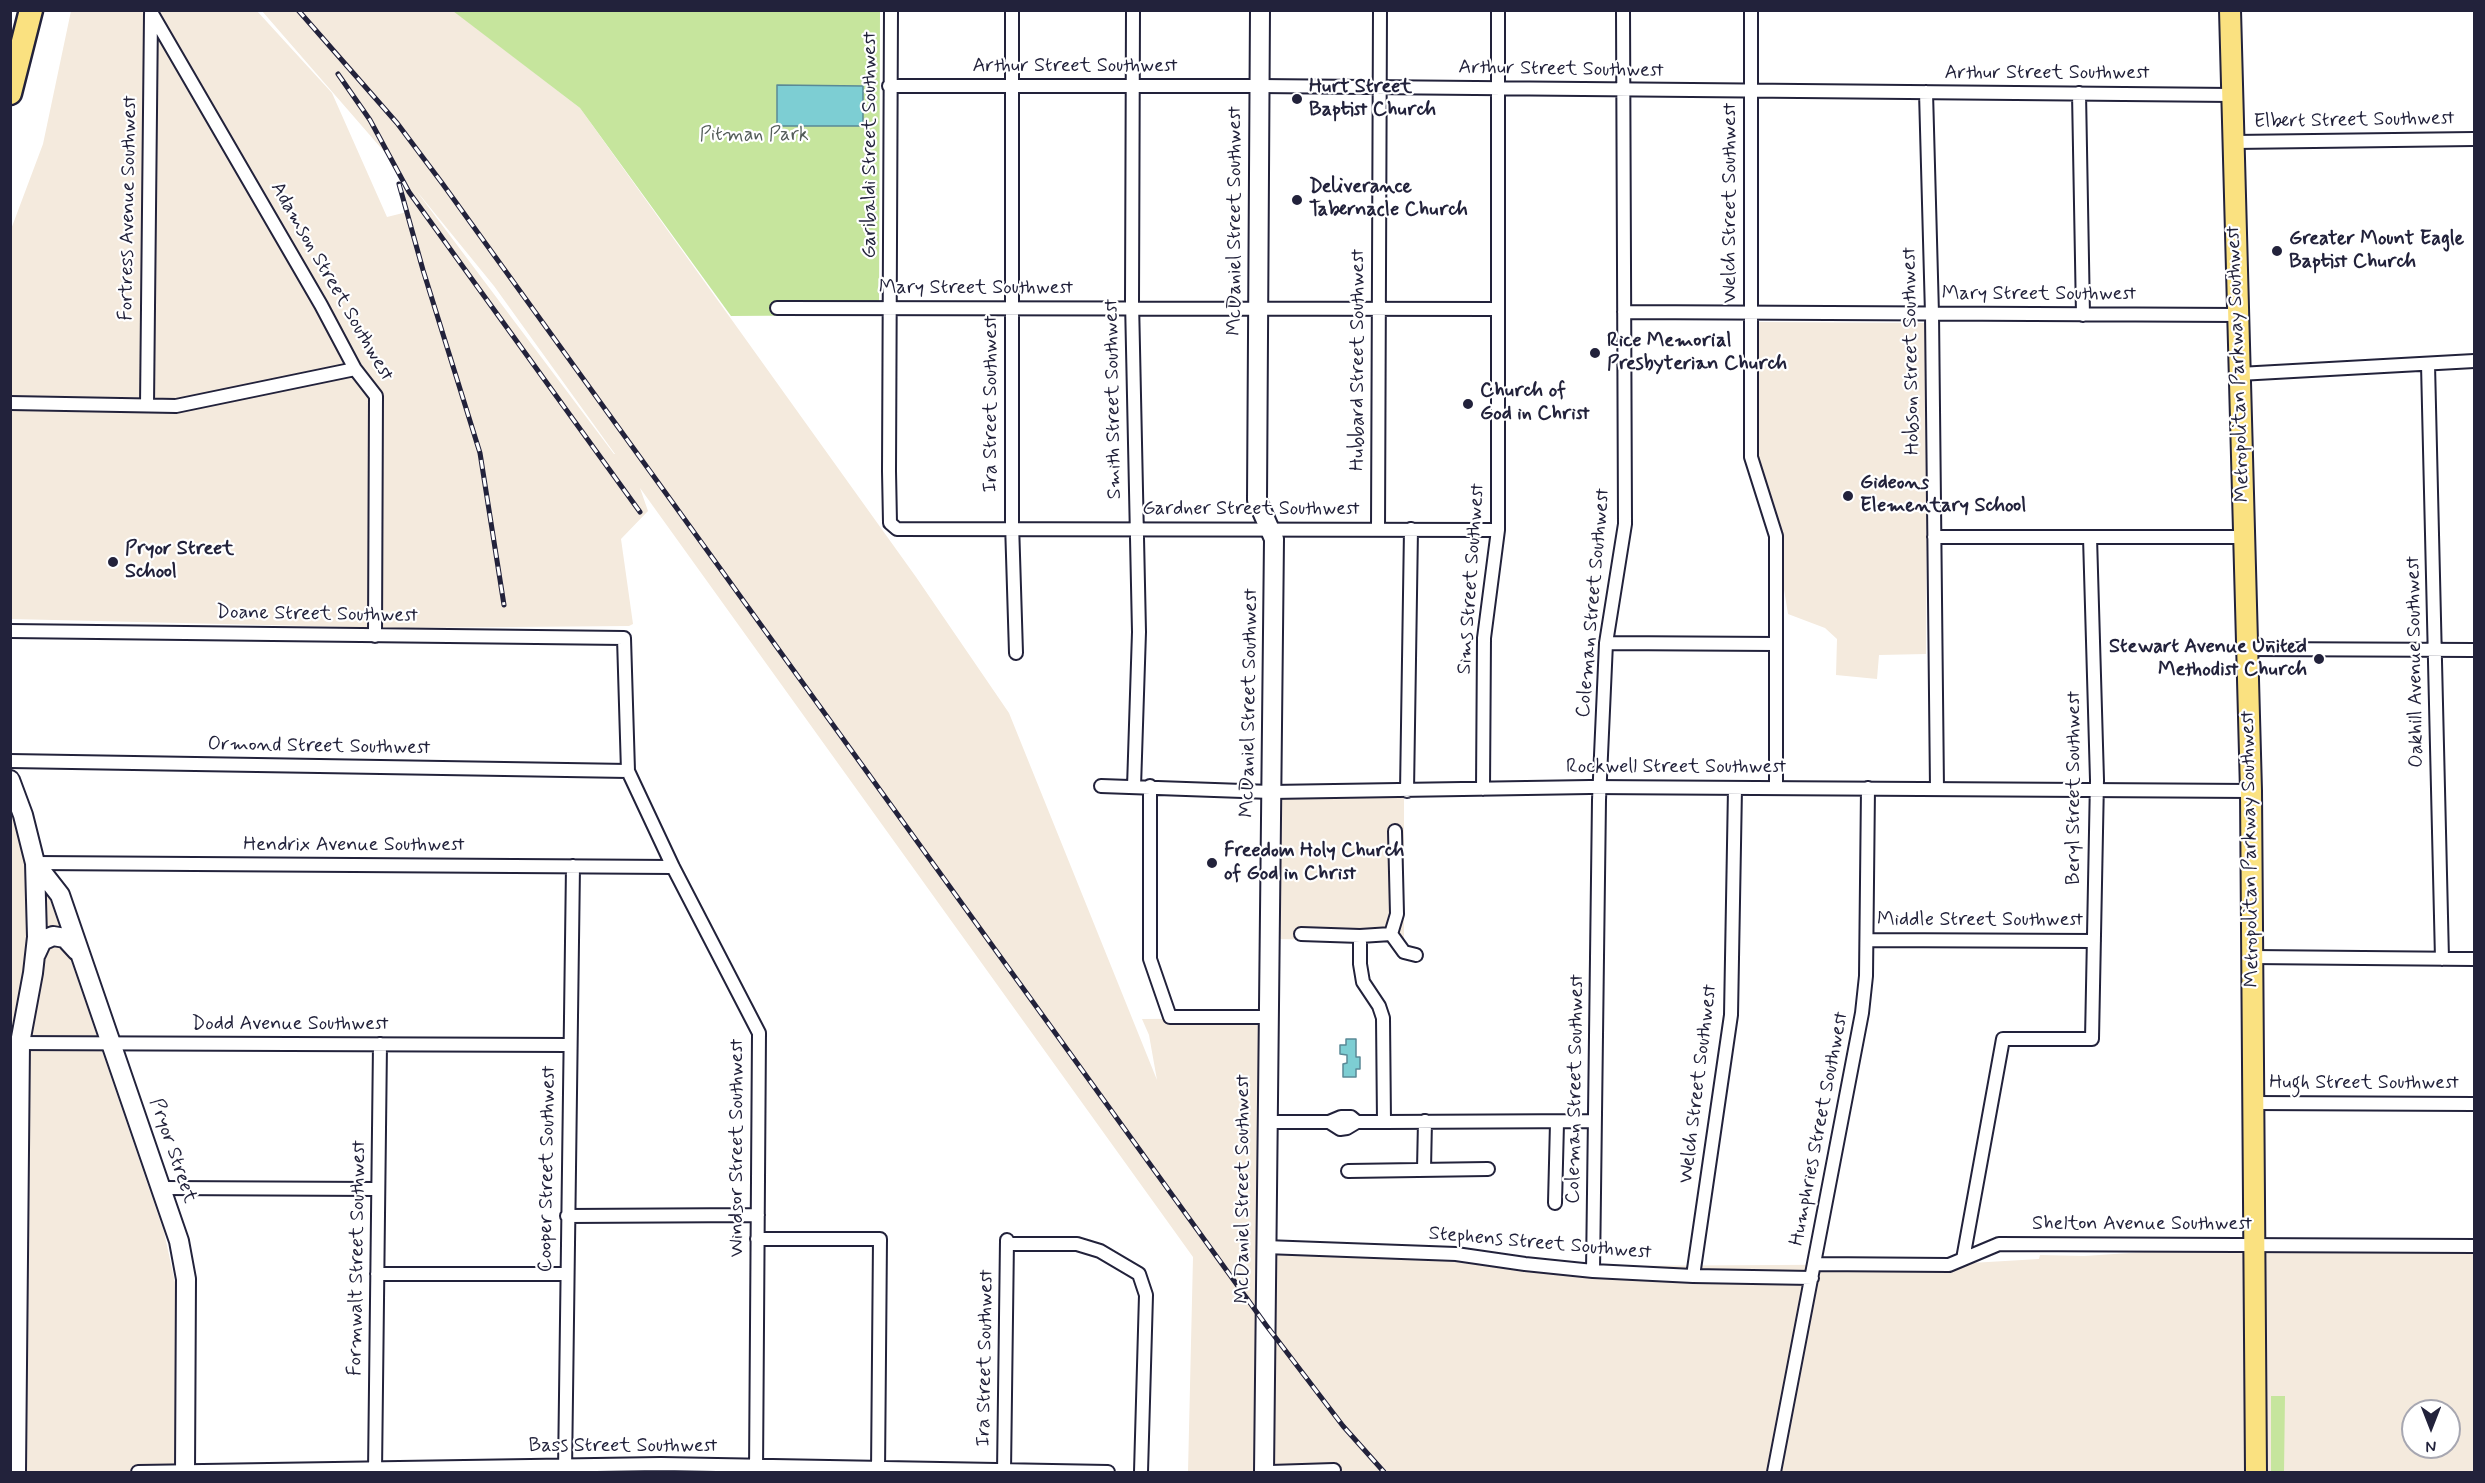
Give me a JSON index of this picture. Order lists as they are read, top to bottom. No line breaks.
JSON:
{"streets":{"main road":["Metropolitan Parkway Southwest"],"street":["Arthur Street Southwest","Elbert Street Southwest","Garibaldi Street Southwest","Welch Street Southwest","Fortress Avenue Southwest","McDaniel Street Southwest","Adamson Street Southwest","Mary Street Southwest","Hobson Street Southwest","Hubbard Street Southwest","Smith Street Southwest","Ira Street Southwest","Gardner Street Southwest","Sims Street Southwest","Coleman Street Southwest","Doane Street Southwest","Oakhill Avenue Southwest","Ormond Street Southwest","Rockwell Street Southwest","Beryl Street Southwest","Hendrix Avenue Southwest","Middle Street Southwest","Dodd Avenue Southwest","Hugh Street Southwest","Humphries Street Southwest","Windsor Street Southwest","Pryor Street","Cooper Street Southwest","Shelton Avenue Southwest","Stephens Street Southwest","Formwalt Street Southwest","Bass Street Southwest"]},"crossings":[["Arthur Street Southwest","Garibaldi Street Southwest"],["Arthur Street Southwest","Welch Street Southwest"],["Arthur Street Southwest","McDaniel Street Southwest"],["Arthur Street Southwest","Hobson Street Southwest"],["Arthur Street Southwest","Hubbard Street Southwest"],["Arthur Street Southwest","Metropolitan Parkway Southwest"],["Arthur Street Southwest","Smith Street Southwest"],["Arthur Street Southwest","Ira Street Southwest"],["Arthur Street Southwest","Sims Street Southwest"],["Arthur Street Southwest","Coleman Street Southwest"],["Elbert Street Southwest","Metropolitan Parkway Southwest"],["Garibaldi Street Southwest","Mary Street Southwest"],["Garibaldi Street Southwest","Gardner Street Southwest"],["Welch Street Southwest","Mary Street Southwest"],["Welch Street Southwest","Rockwell Street Southwest"],["Welch Street Southwest","Stephens Street Southwest"],["Fortress Avenue Southwest","Adamson Street Southwest"],["McDaniel Street Southwest","Mary Street Southwest"],["McDaniel Street Southwest","Gardner Street Southwest"],["McDaniel Street Southwest","Rockwell Street Southwest"],["McDaniel Street Southwest","Stephens Street Southwest"],["Adamson Street Southwest","Doane Street Southwest"],["Mary Street Southwest","Hobson Street Southwest"],["Mary Street Southwest","Hubbard Street Southwest"],["Mary Street Southwest","Metropolitan Parkway Southwest"],["Mary Street Southwest","Smith Street Southwest"],["Mary Street Southwest","Ira Street Southwest"],["Mary Street Southwest","Sims Street Southwest"],["Mary Street Southwest","Coleman Street Southwest"],["Hobson Street Southwest","Rockwell Street Southwest"],["Hubbard Street Southwest","Gardner Street Southwest"],["Metropolitan Parkway Southwest","Rockwell Street Southwest"],["Metropolitan Parkway Southwest","Hugh Street Southwest"],["Metropolitan Parkway Southwest","Shelton Avenue Southwest"],["Smith Street Southwest","Gardner Street Southwest"],["Smith Street Southwest","Rockwell Street Southwest"],["Ira Street Southwest","Gardner Street Southwest"],["Ira Street Southwest","Bass Street Southwest"],["Gardner Street Southwest","Sims Street Southwest"],["Sims Street Southwest","Rockwell Street Southwest"],["Coleman Street Southwest","Rockwell Street Southwest"],["Coleman Street Southwest","Stephens Street Southwest"],["Doane Street Southwest","Windsor Street Southwest"],["Ormond Street Southwest","Windsor Street Southwest"],["Rockwell Street Southwest","Beryl Street Southwest"],["Rockwell Street Southwest","Humphries Street Southwest"],["Beryl Street Southwest","Middle Street Southwest"],["Beryl Street Southwest","Shelton Avenue Southwest"],["Hendrix Avenue Southwest","Windsor Street Southwest"],["Hendrix Avenue Southwest","Pryor Street"],["Hendrix Avenue Southwest","Cooper Street Southwest"],["Middle Street Southwest","Humphries Street Southwest"],["Dodd Avenue Southwest","Pryor Street"],["Dodd Avenue Southwest","Cooper Street Southwest"],["Dodd Avenue Southwest","Formwalt Street Southwest"],["Humphries Street Southwest","Shelton Avenue Southwest"],["Humphries Street Southwest","Stephens Street Southwest"],["Windsor Street Southwest","Bass Street Southwest"],["Pryor Street","Bass Street Southwest"],["Cooper Street Southwest","Bass Street Southwest"],["Formwalt Street Southwest","Bass Street Southwest"]],"parks":["Pitman Park"],"places":["Hurt Street Baptist Church","Deliverance Tabernacle Church","Greater Mount Eagle Baptist Church","Rice Memorial Presbyterian Church","Church of God in Christ","Gideons Elementary School","Pryor Street School","Stewart Avenue United Methodist Church","Freedom Holy Church of God in Christ"],"north":"bottom"}
